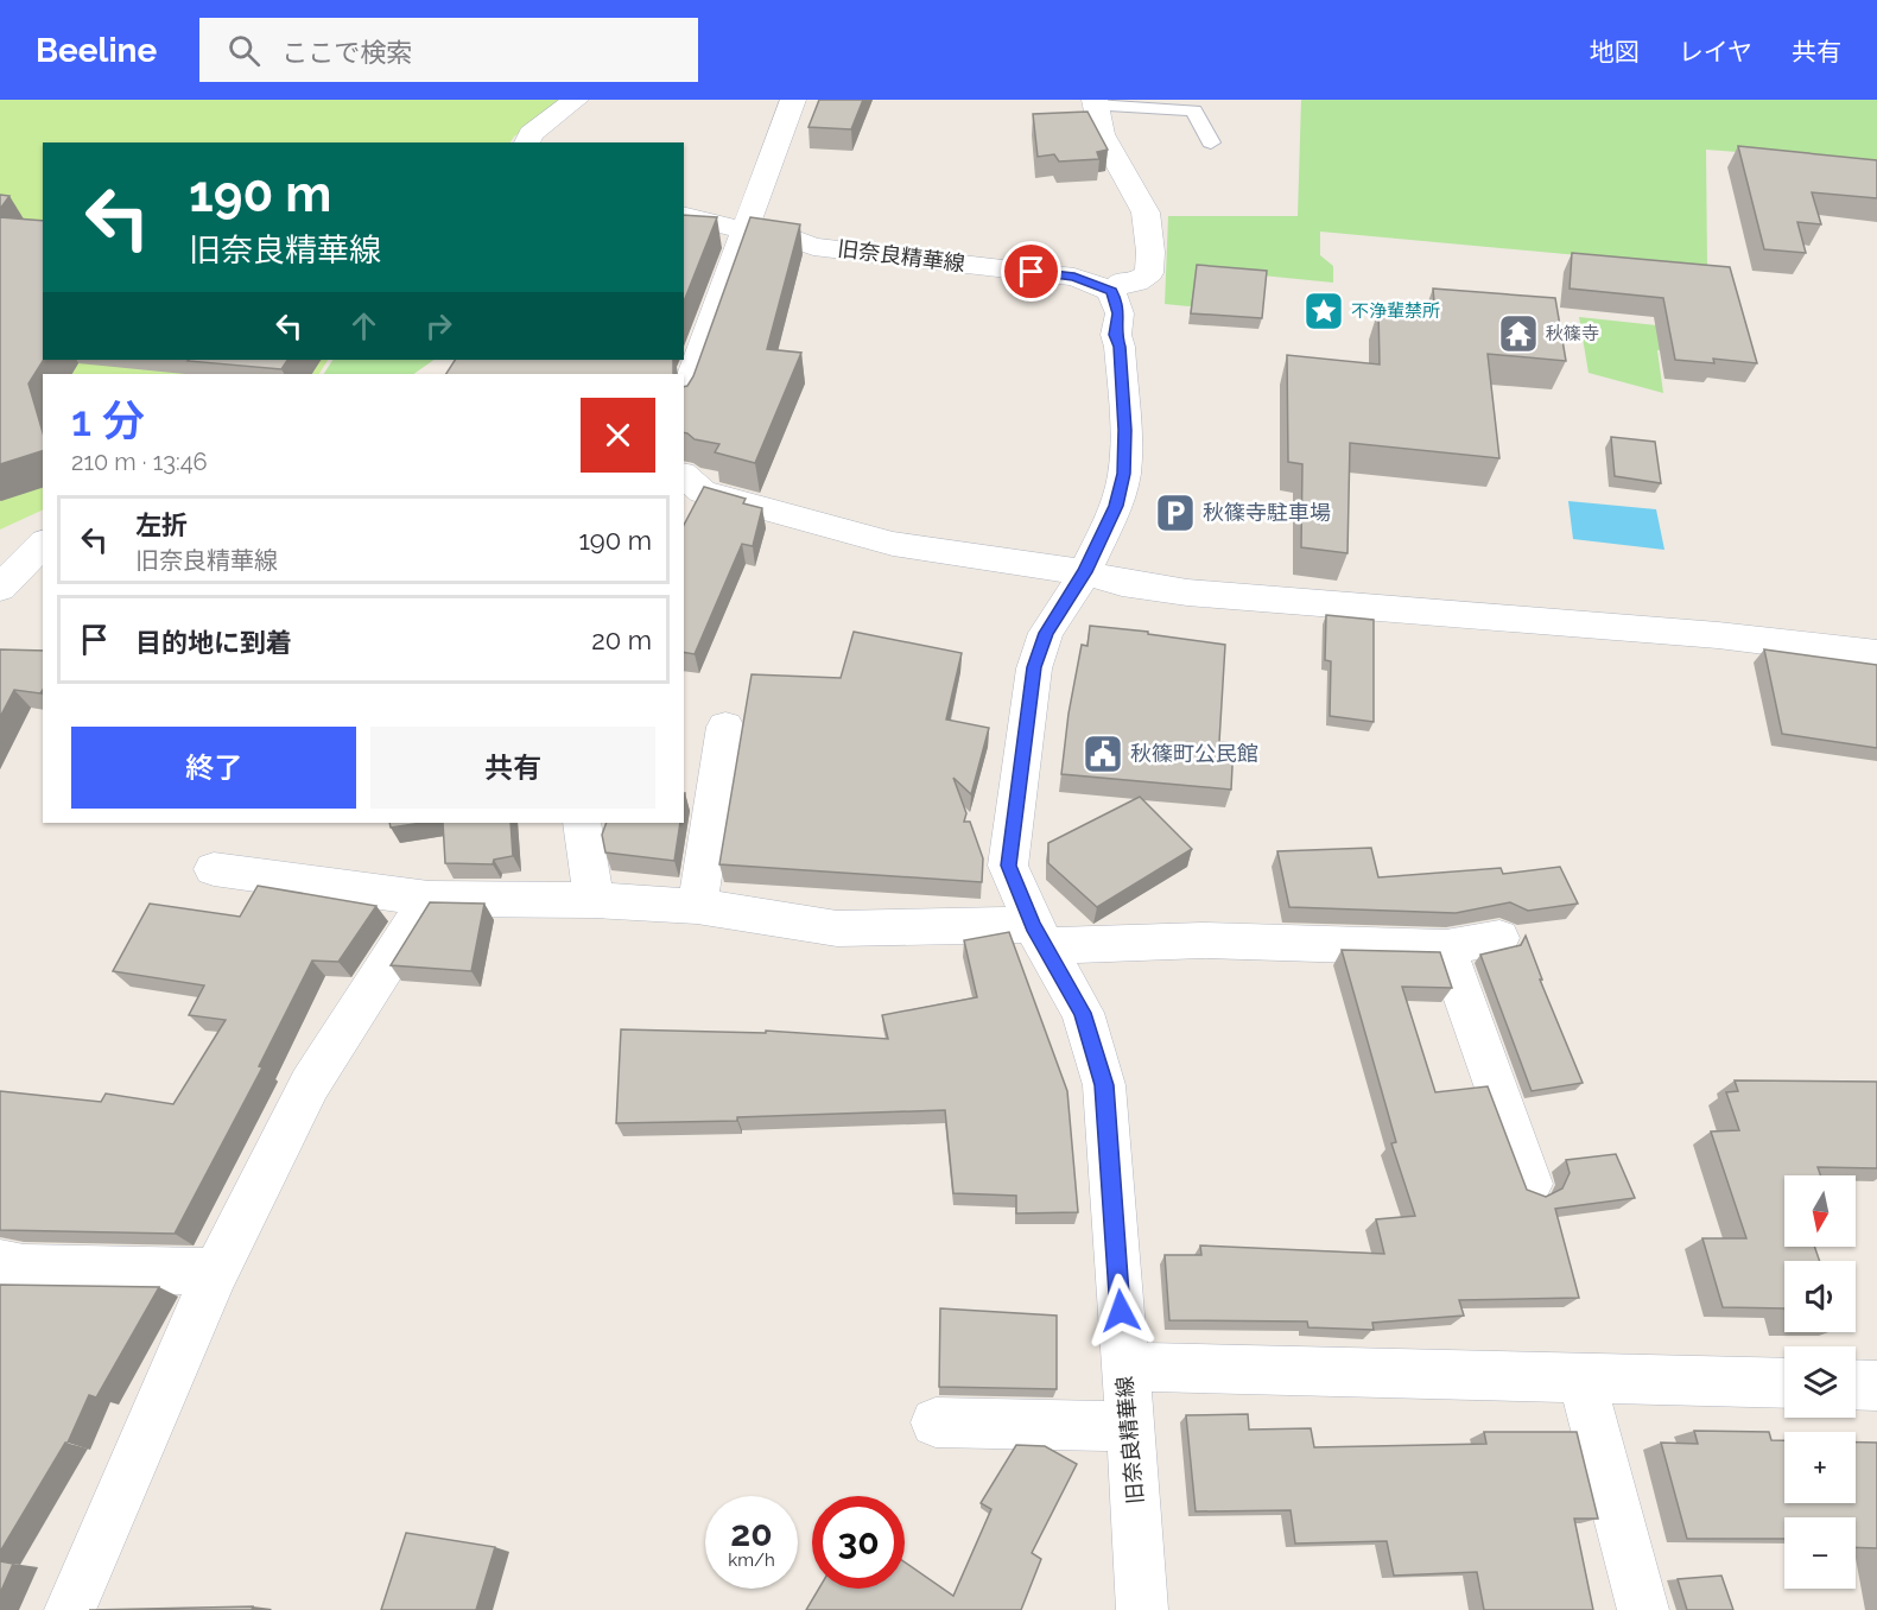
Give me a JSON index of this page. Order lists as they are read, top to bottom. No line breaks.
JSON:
{"streets":{"street":["旧奈良精華線"]},"places":{"place":["不浄輩禁所"],"temple":["秋篠寺"],"parking":["秋篠寺駐車場"],"public building":["秋篠町公民館"]},"north":"bottom","page":{"header":"Beeline","search":"ここで検索","nav":["地図","レイヤ","共有"],"turn":["190 m","旧奈良精華線"],"heading":["1 分","210 m · 13:46"],"list":[{"name":"左折","note":"旧奈良精華線","value":"190 m"},{"name":"目的地に到着","value":"20 m"}],"buttons":["終了","共有"],"map_buttons":["+","−"],"speed":"20 km/h","limit":"30"}}
